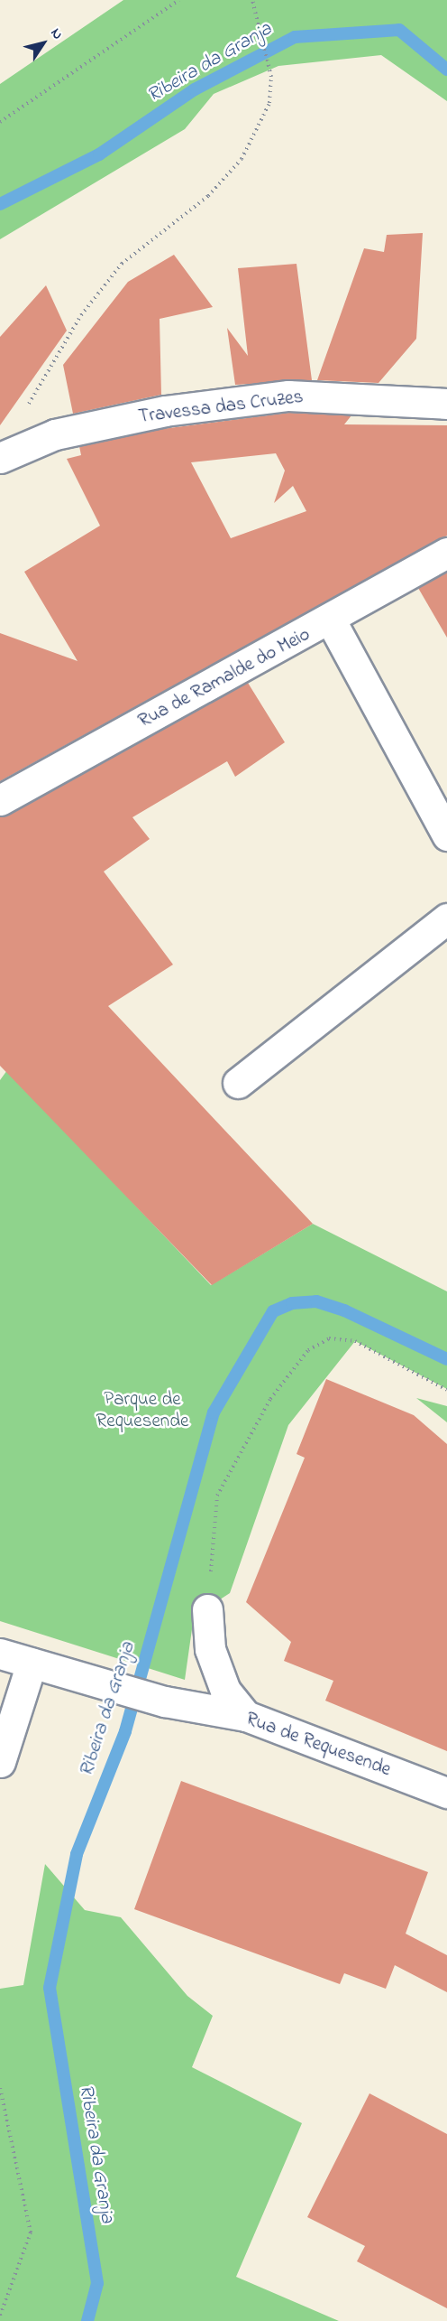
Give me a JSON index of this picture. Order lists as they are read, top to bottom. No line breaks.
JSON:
{"streets":{"street":["Travessa das Cruzes","Rua de Ramalde do Meio","Rua de Requesende"]},"water":["Ribeira da Granja"],"parks":["Parque de Requesende"],"north":"top right"}
